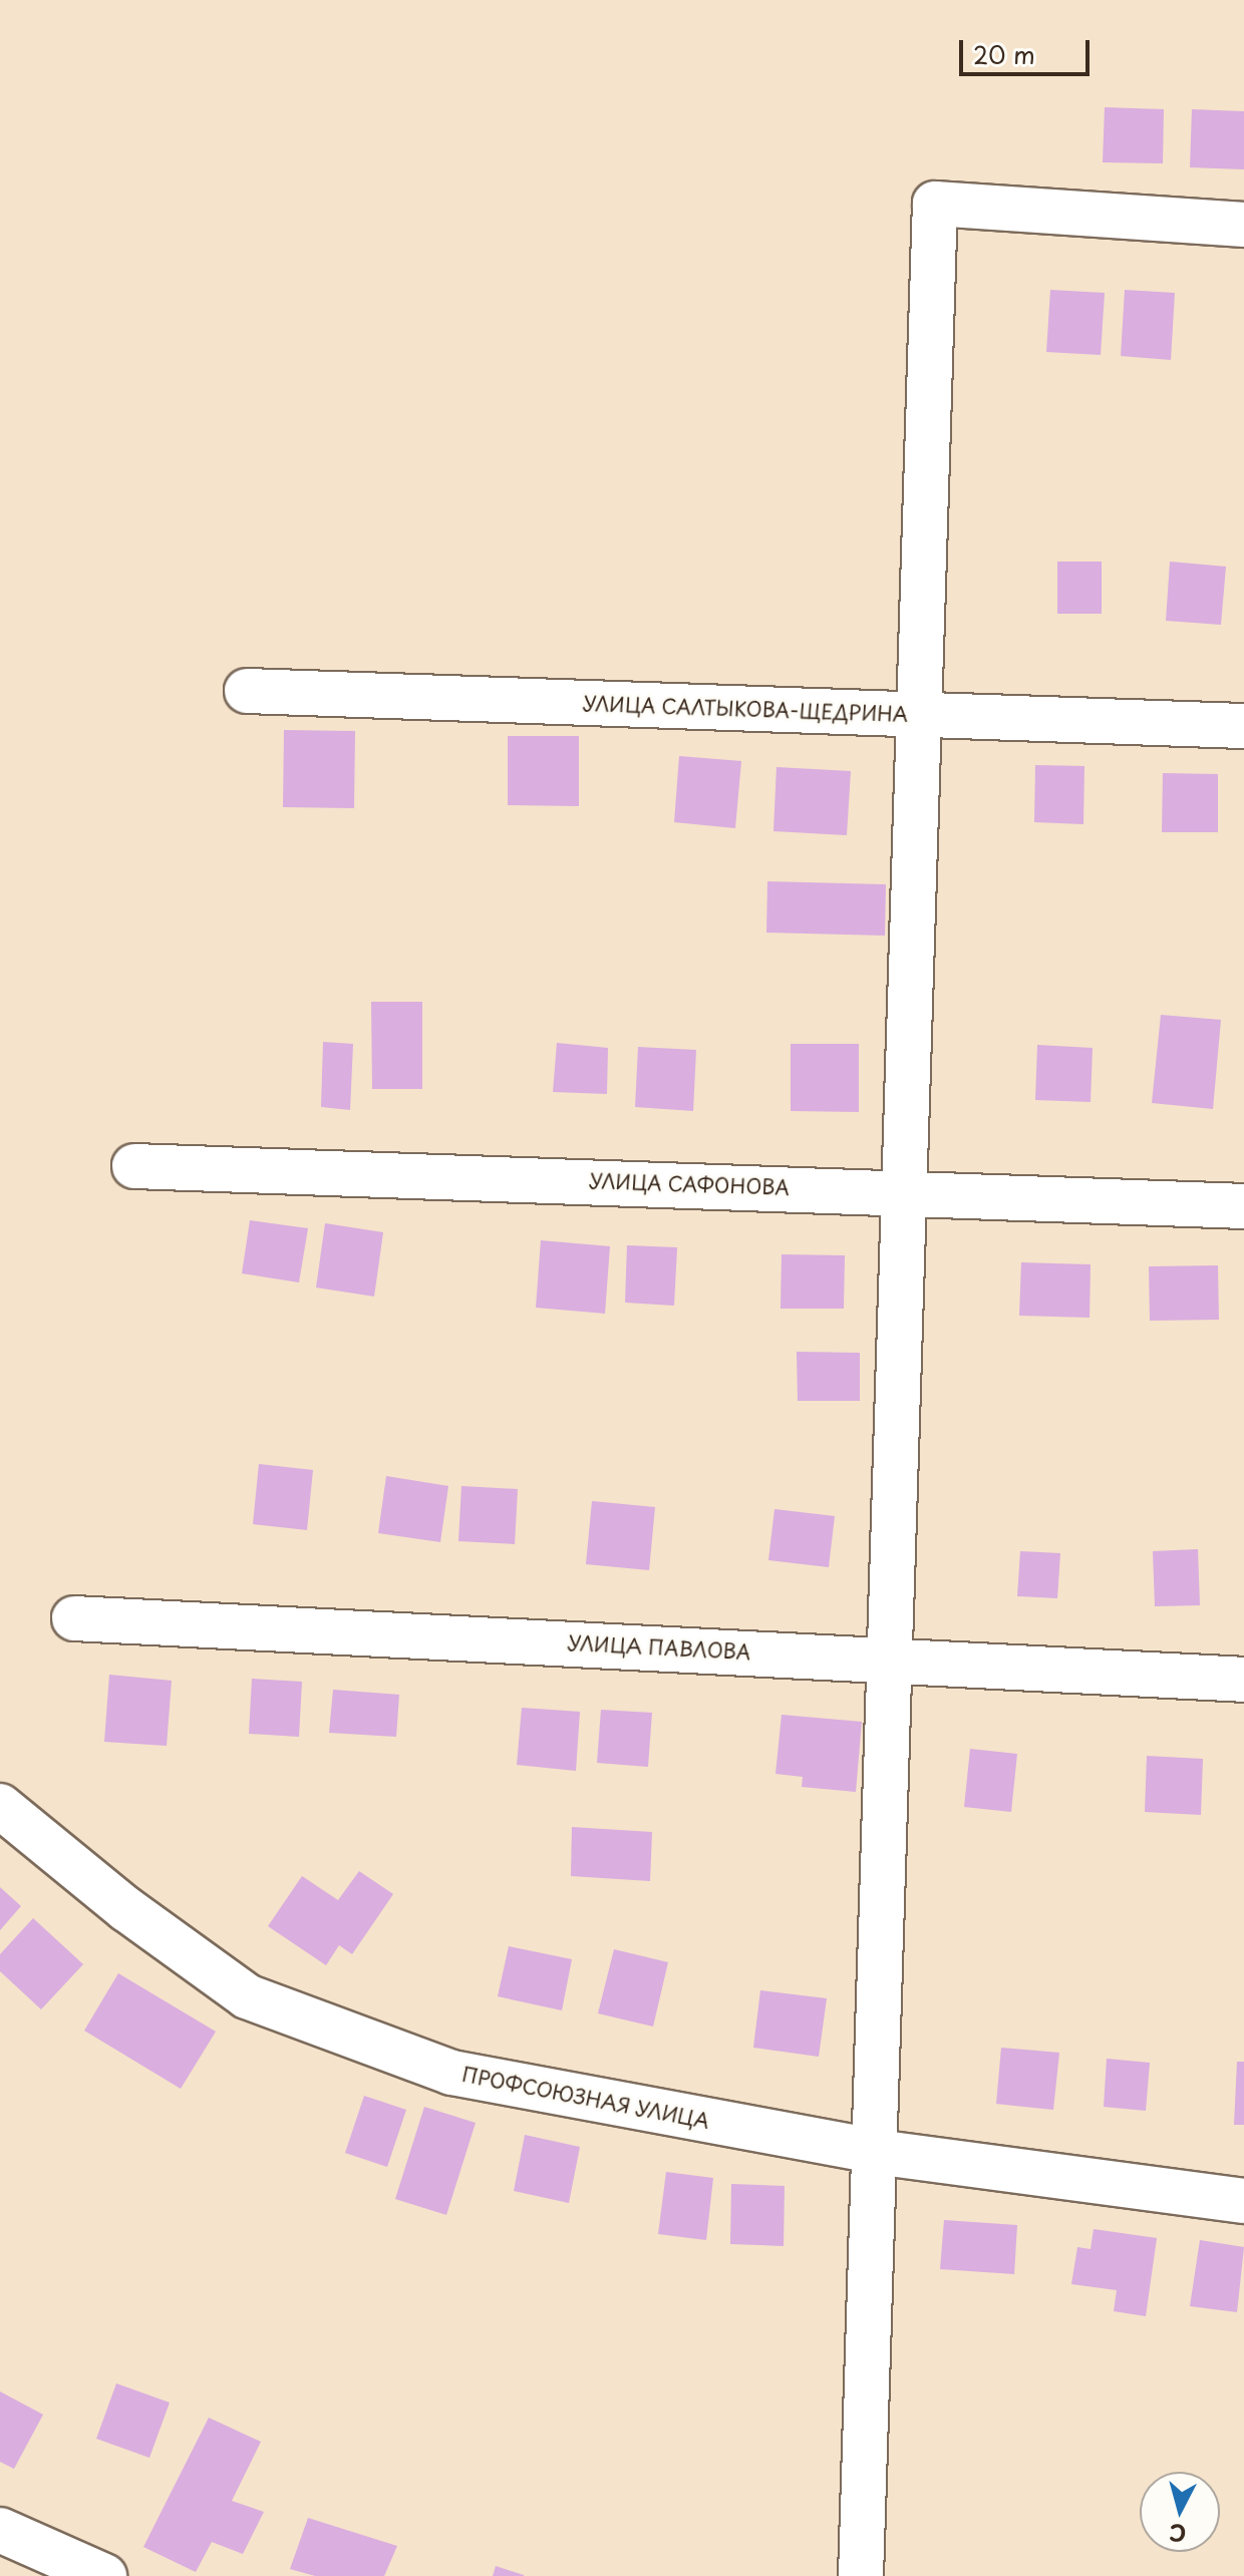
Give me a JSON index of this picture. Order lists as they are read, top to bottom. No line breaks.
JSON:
{"streets":{"street":["УЛИЦА САЛТЫКОВА-ЩЕДРИНА","УЛИЦА САФОНОВА","УЛИЦА ПАВЛОВА","ПРОФСОЮЗНАЯ УЛИЦА"]},"scale_bar":"20 m","north":"bottom"}
